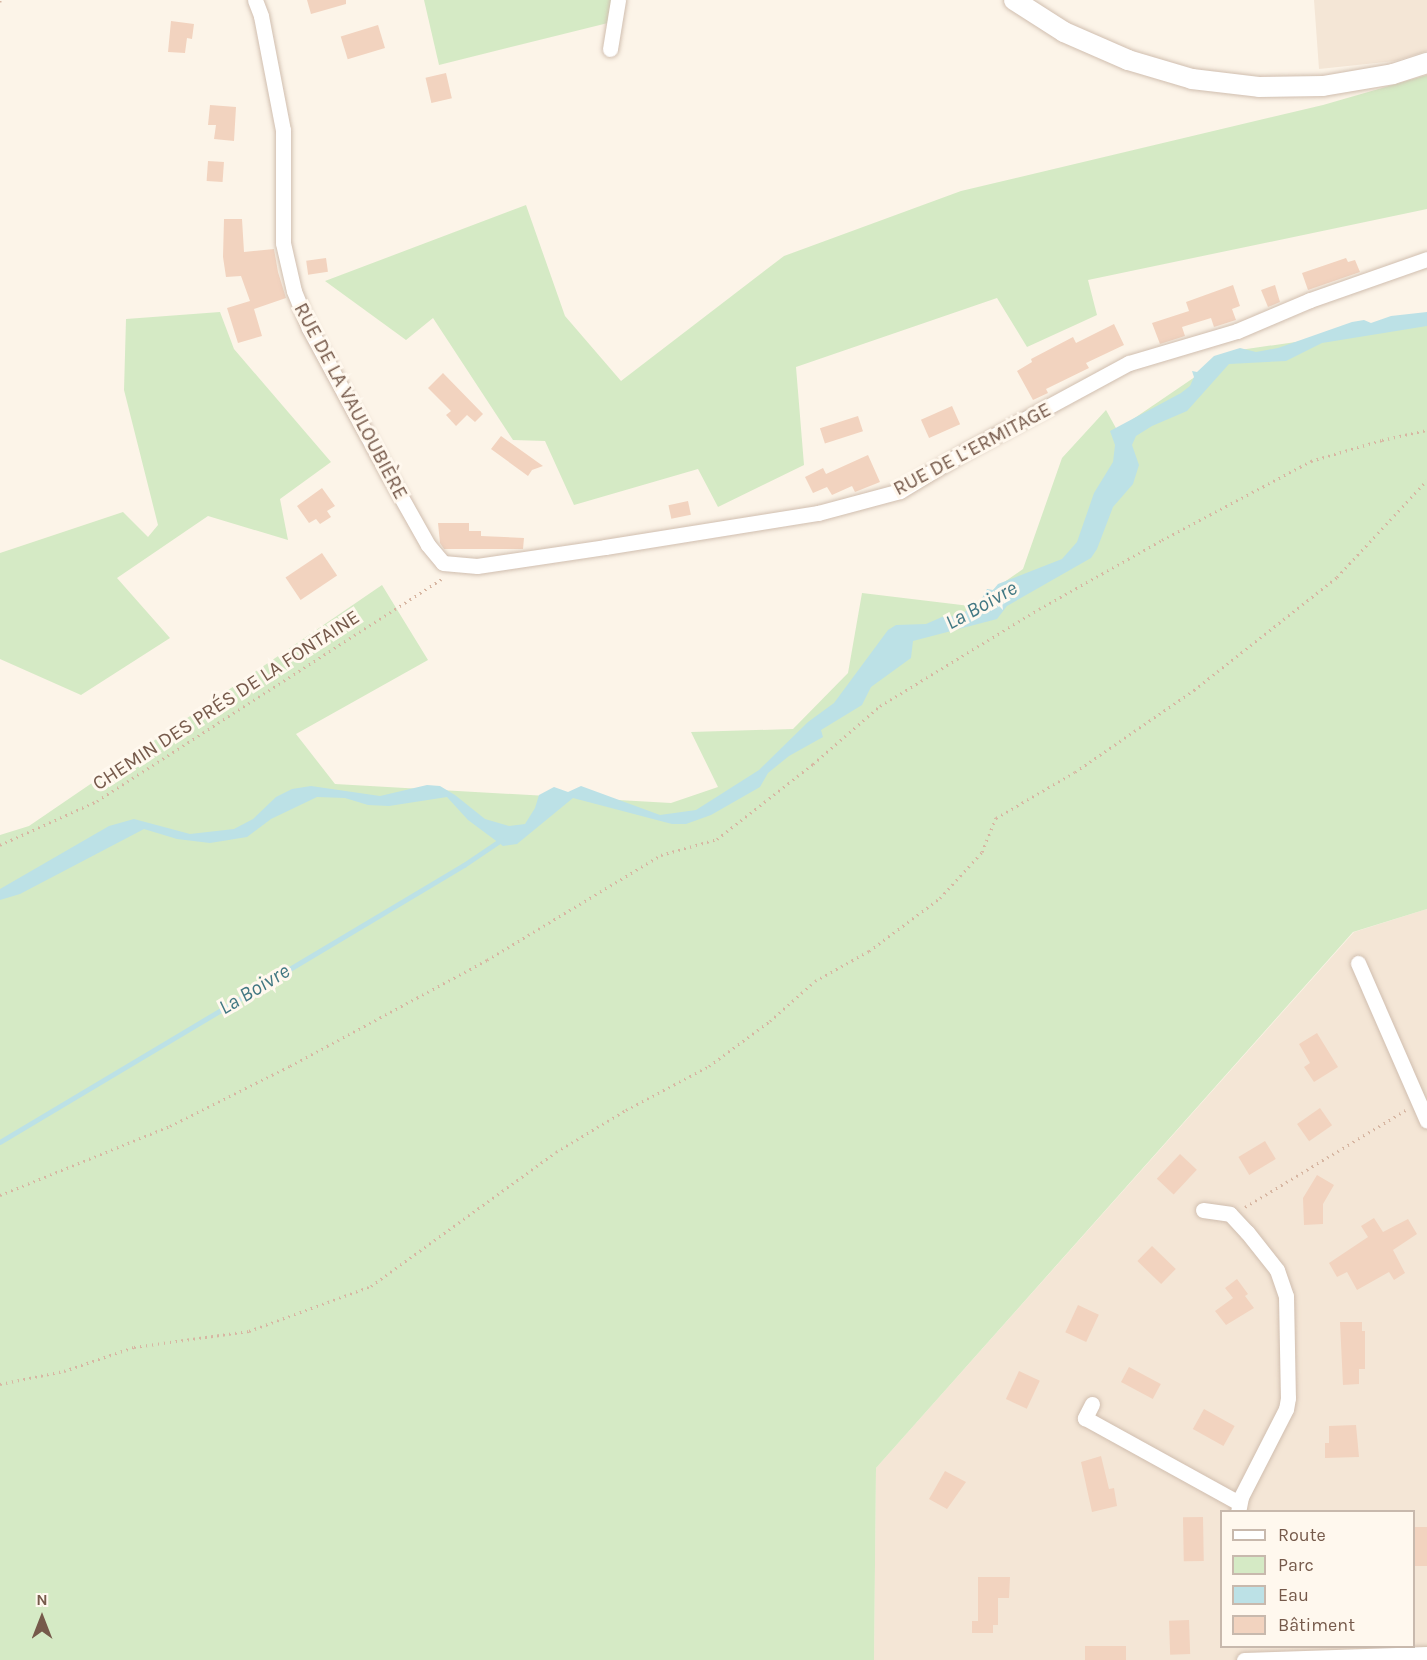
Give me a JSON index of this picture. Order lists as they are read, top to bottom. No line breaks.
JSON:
{"streets":{"street":["RUE DE LA VAULOUBIÈRE","RUE DE L’ERMITAGE"],"path":["CHEMIN DES PRÉS DE LA FONTAINE"]},"crossings":[["RUE DE LA VAULOUBIÈRE","RUE DE L’ERMITAGE"],["RUE DE LA VAULOUBIÈRE","CHEMIN DES PRÉS DE LA FONTAINE"],["RUE DE L’ERMITAGE","CHEMIN DES PRÉS DE LA FONTAINE"]],"water":["La Boivre"],"legend":["Route","Parc","Eau","Bâtiment"],"north":"top"}
